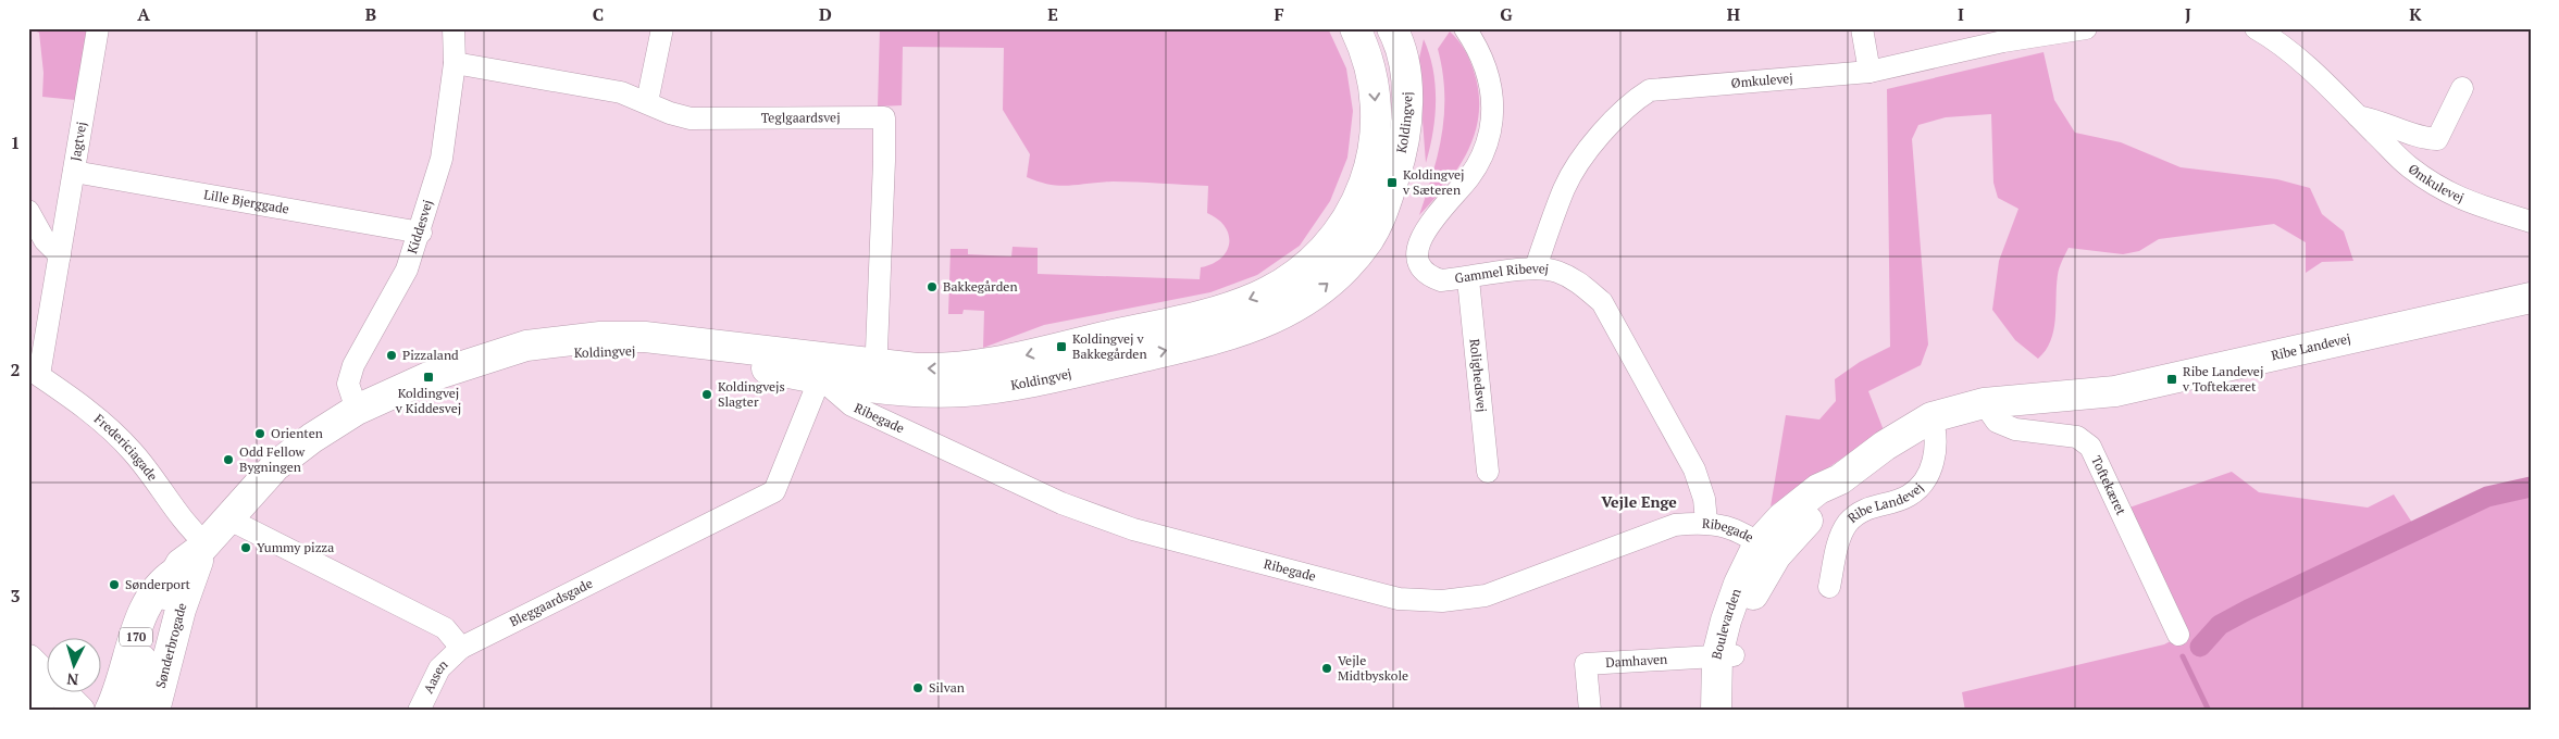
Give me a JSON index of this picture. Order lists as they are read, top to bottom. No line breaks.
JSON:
{"streets":{"main road":["Koldingvej","Ribe Landevej","Boulevarden","170","Sønderbrogade"],"street":["Ømkulevej","Teglgaardsvej","Jagtvej","Lille Bjerggade","Kiddesvej","Gammel Ribevej","Rolighedsvej","Ribegade","Fredericiagade","Toftekæret","Bleggaardsgade","Damhaven","Aasen"]},"crossings":[["Ømkulevej","Gammel Ribevej"],["Teglgaardsvej","Koldingvej"],["Teglgaardsvej","Kiddesvej"],["Koldingvej","Kiddesvej"],["Koldingvej","Ribegade"],["Koldingvej","Bleggaardsgade"],["Koldingvej","Sønderbrogade"],["Jagtvej","Lille Bjerggade"],["Jagtvej","Fredericiagade"],["Lille Bjerggade","Kiddesvej"],["Gammel Ribevej","Rolighedsvej"],["Gammel Ribevej","Ribegade"],["Ribe Landevej","Ribegade"],["Ribe Landevej","Toftekæret"],["Ribe Landevej","Boulevarden"],["Ribegade","Bleggaardsgade"],["Ribegade","Boulevarden"],["Fredericiagade","Sønderbrogade"],["Bleggaardsgade","Aasen"],["Boulevarden","Damhaven"],["170","Sønderbrogade"]],"districts":["Vejle Enge"],"places":{"transit":["Koldingvej v Sæteren","Koldingvej v Bakkegården","Koldingvej v Kiddesvej","Ribe Landevej v Toftekæret"],"other":["Bakkegården","Pizzaland","Koldingvejs Slagter","Orienten","Odd Fellow Bygningen","Yummy pizza","Sønderport","Vejle Midtbyskole","Silvan"]},"north":"bottom","grid":{"columns":["A","B","C","D","E","F","G","H","I","J","K"],"rows":["1","2","3"]}}
